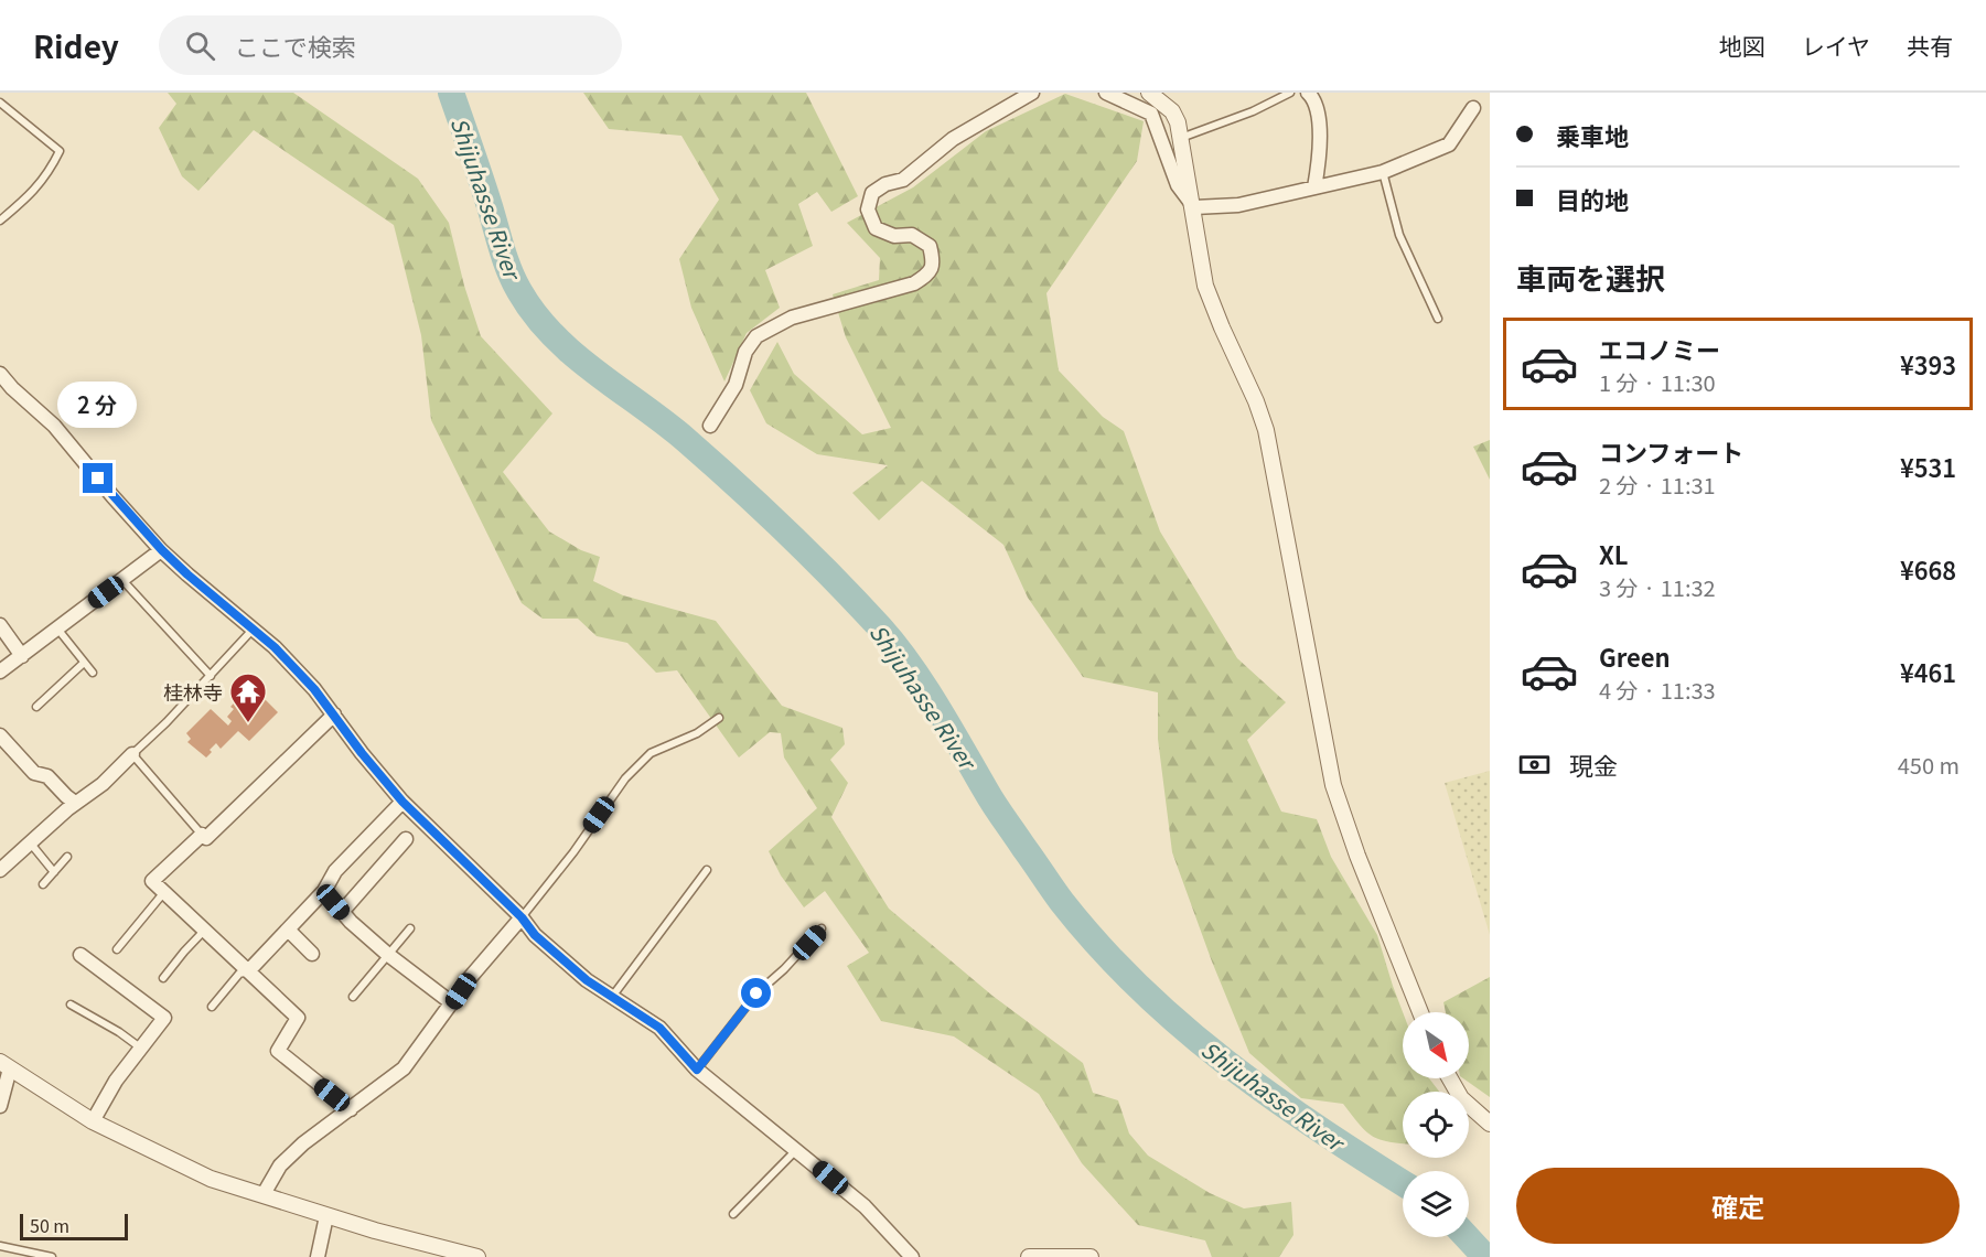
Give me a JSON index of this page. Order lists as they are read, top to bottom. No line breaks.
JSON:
{"water":["Shijuhasse River"],"places":{"temple":["桂林寺"]},"scale_bar":"50 m","north":"bottom right","page":{"header":"Ridey","search":"ここで検索","nav":["地図","レイヤ","共有"],"banner":["乗車地","目的地"],"heading":"車両を選択","list":[{"name":"エコノミー","note":"1 分 · 11:30","value":"¥393"},{"name":"コンフォート","note":"2 分 · 11:31","value":"¥531"},{"name":"XL","note":"3 分 · 11:32","value":"¥668"},{"name":"Green","note":"4 分 · 11:33","value":"¥461"}],"bubble":"2 分","pay":["現金","450 m"],"buttons":"確定","scale":"50 m"}}
